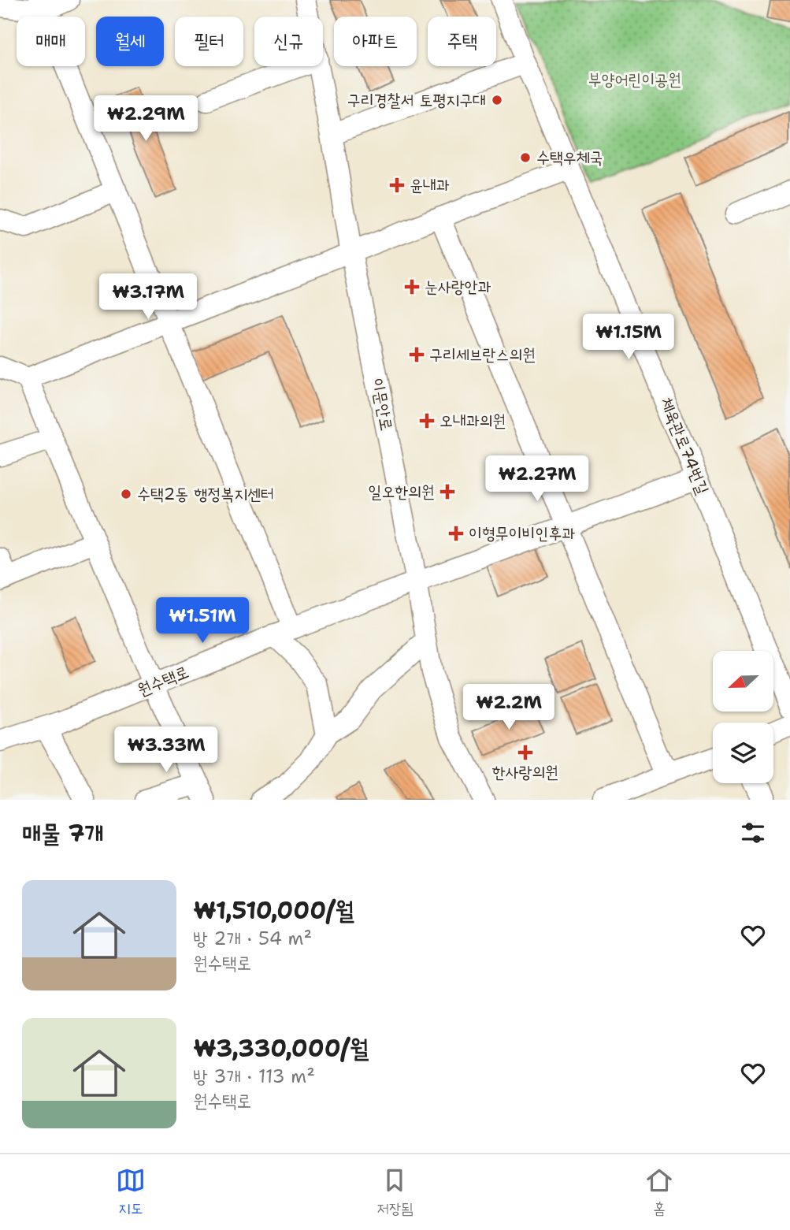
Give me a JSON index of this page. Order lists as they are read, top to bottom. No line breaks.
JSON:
{"streets":{"street":["이문안로","체육관로74번길","원수택로"]},"crossings":[["이문안로","원수택로"],["체육관로74번길","원수택로"]],"parks":["부양어린이공원"],"places":{"other":["구리경찰서 토평지구대","수택우체국","수택2동 행정복지센터"],"health":["윤내과","눈사랑안과","구리세브란스의원","오내과의원","일오한의원","이형무이비인후과","한사랑의원"]},"north":"left","page":{"chip":["매매","월세","필터","신규","아파트","주택"],"price":["₩2.29M","₩3.17M","₩1.15M","₩2.27M","₩1.51M","₩2.2M","₩3.33M"],"heading":"매물 7개","list":[{"name":"₩1,510,000/월","note":"방 2개 · 54 m² · 원수택로"},{"name":"₩3,330,000/월","note":"방 3개 · 113 m² · 원수택로"}],"tabs":["지도","저장됨","홈"]}}
